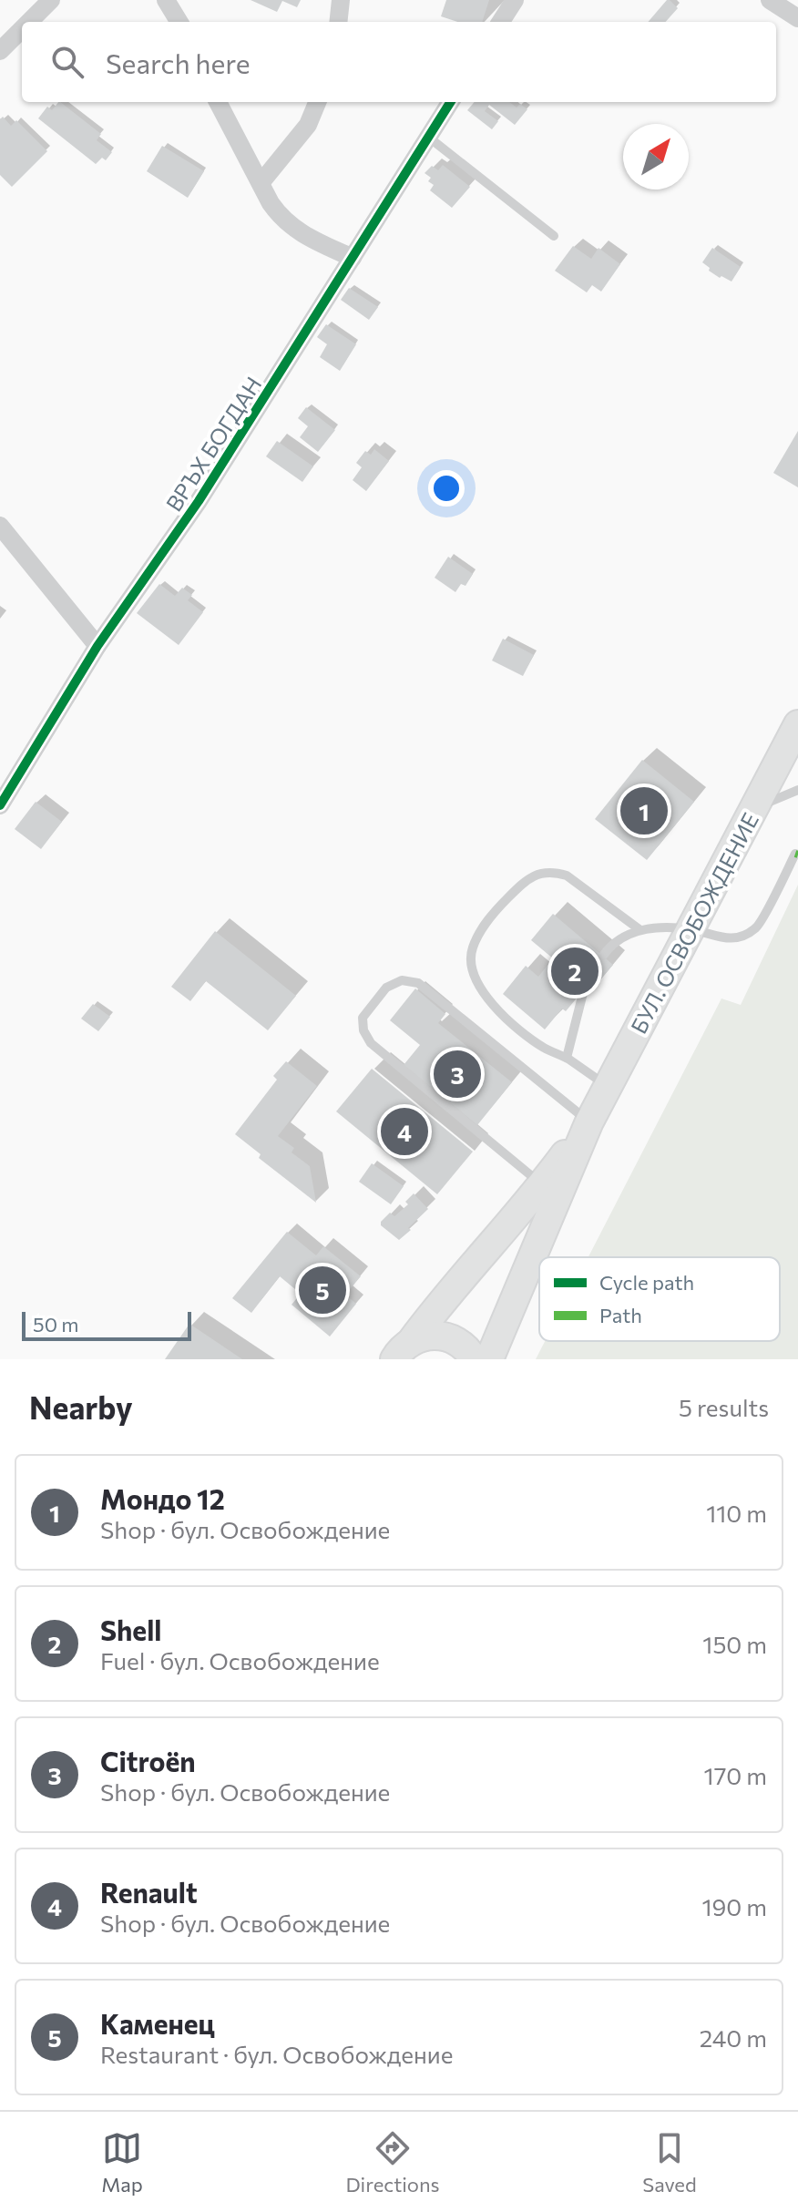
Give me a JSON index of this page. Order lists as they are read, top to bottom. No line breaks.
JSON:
{"streets":{"main road":["БУЛ. ОСВОБОЖДЕНИЕ"],"street":["ВРЪХ БОГДАН"]},"legend":["Cycle path","Path"],"scale_bar":"50 m","north":"top right","page":{"search":"Search here","pins":["1","2","3","4","5"],"scale":"50 m","heading":["Nearby","5 results"],"list":[{"mark":"1","name":"Мондо 12","note":"Shop · бул. Освобождение","value":"110 m"},{"mark":"2","name":"Shell","note":"Fuel · бул. Освобождение","value":"150 m"},{"mark":"3","name":"Citroën","note":"Shop · бул. Освобождение","value":"170 m"},{"mark":"4","name":"Renault","note":"Shop · бул. Освобождение","value":"190 m"},{"mark":"5","name":"Каменец","note":"Restaurant · бул. Освобождение","value":"240 m"}],"nav":["Map","Directions","Saved"]}}
